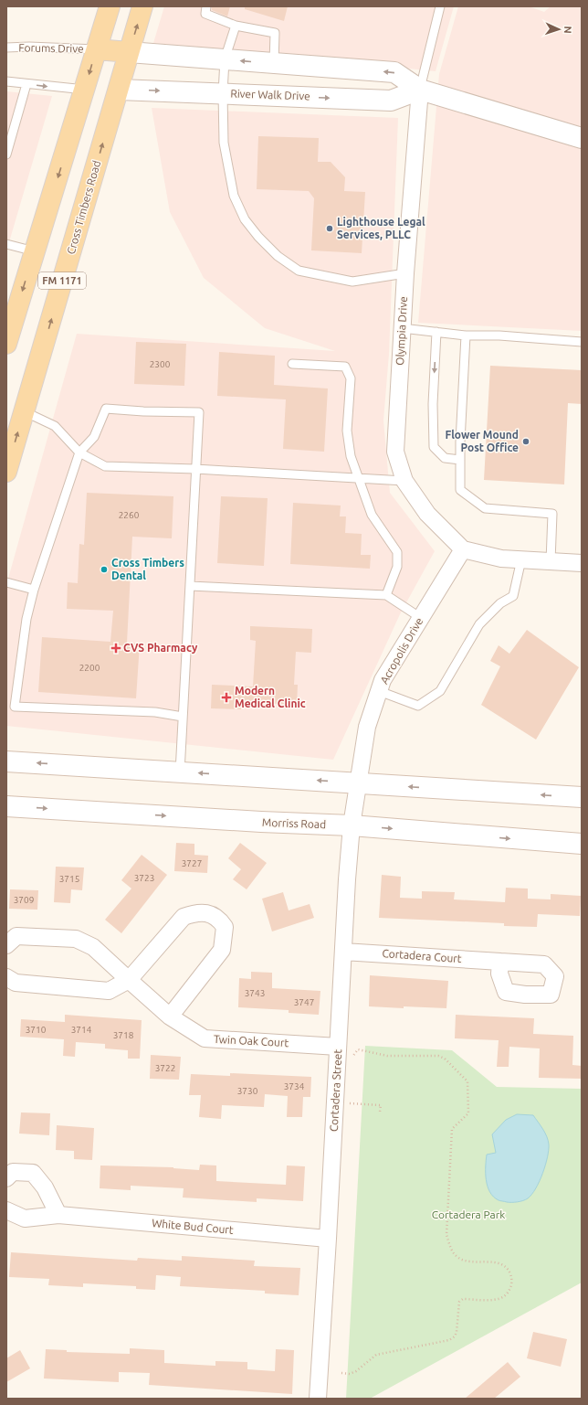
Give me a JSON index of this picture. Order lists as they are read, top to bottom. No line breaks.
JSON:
{"streets":{"main road":["River Walk Drive","Cross Timbers Road","FM 1171","Morriss Road"],"street":["Olympia Drive","Acropolis Drive","Cortadera Court","Twin Oak Court","Cortadera Street","White Bud Court"],"lane":["Forums Drive"]},"crossings":[["Forums Drive","FM 1171"],["River Walk Drive","Cross Timbers Road"],["River Walk Drive","Olympia Drive"],["Olympia Drive","Acropolis Drive"],["Acropolis Drive","Cortadera Street"],["Morriss Road","Cortadera Street"],["Cortadera Court","Cortadera Street"],["Twin Oak Court","Cortadera Street"],["Cortadera Street","White Bud Court"]],"parks":["Cortadera Park"],"places":{"other":["Lighthouse Legal Services, PLLC","Flower Mound Post Office","Cross Timbers Dental"],"health":["CVS Pharmacy","Modern Medical Clinic"]},"house_numbers":["2300","2260","2200","3727","3723","3715","3709","3743","3747","3710","3714","3718","3722","3734","3730"],"north":"right"}
